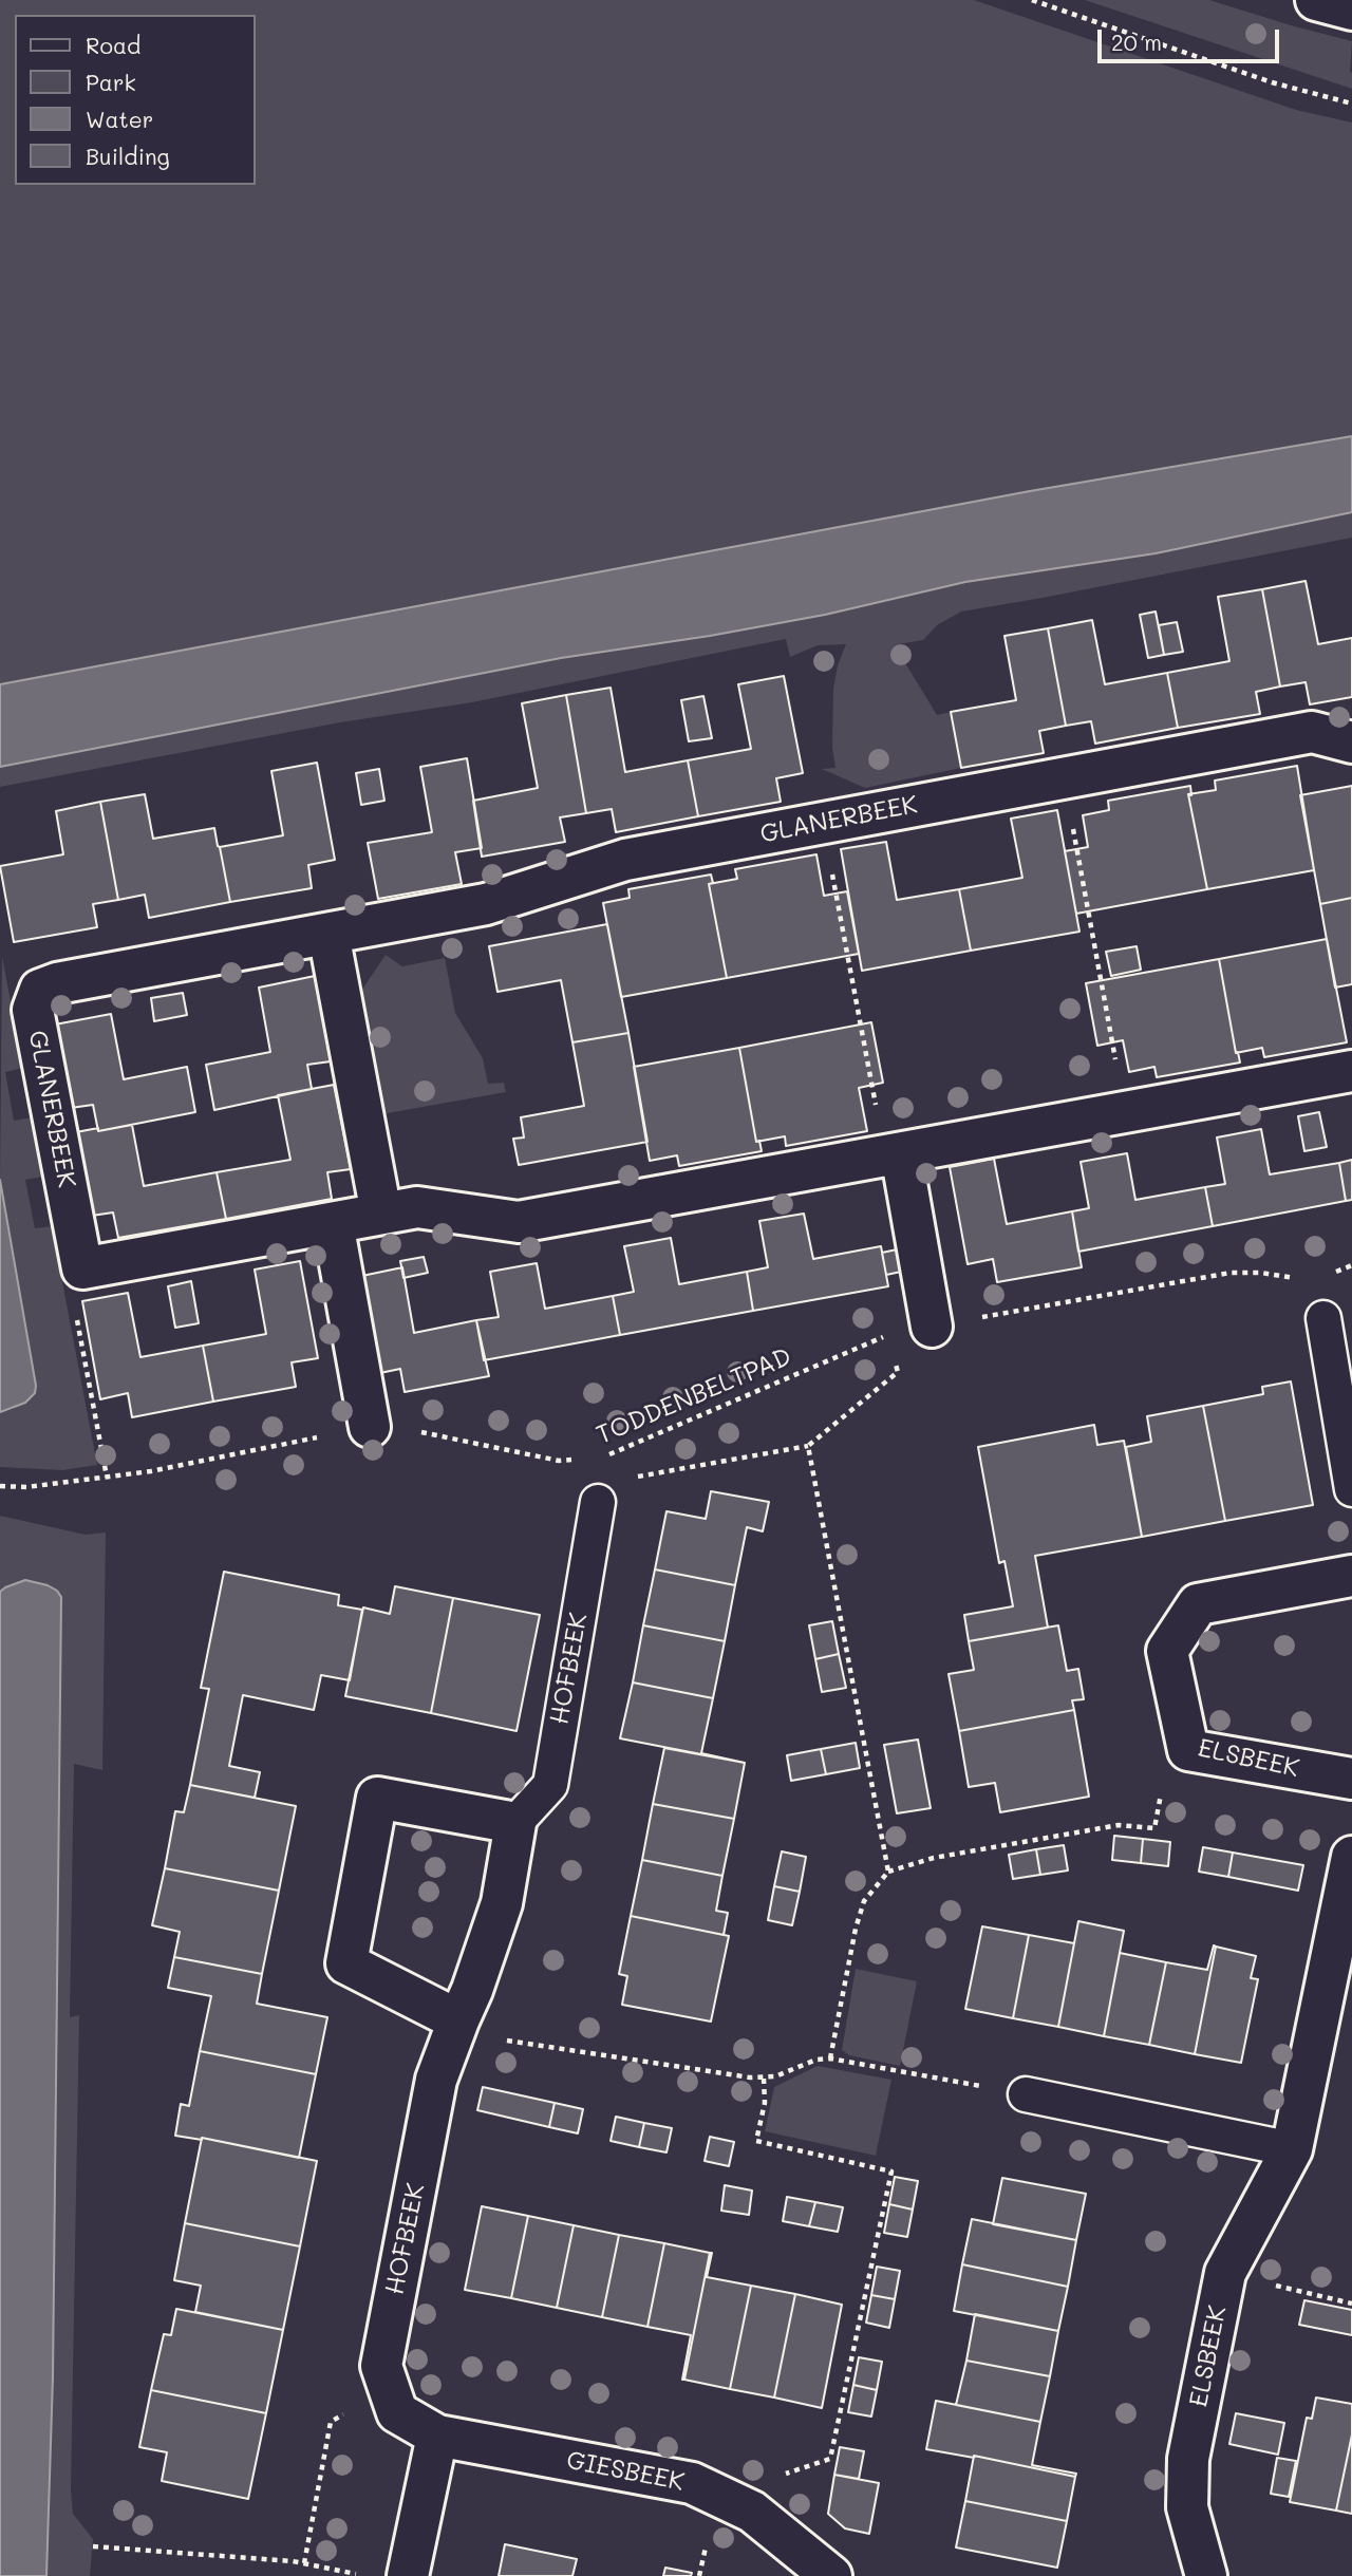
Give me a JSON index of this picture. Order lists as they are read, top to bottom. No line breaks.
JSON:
{"streets":{"street":["GLANERBEEK","HOFBEEK","ELSBEEK","GIESBEEK"],"path":["TODDENBELTPAD"]},"crossings":[["HOFBEEK","GIESBEEK"]],"legend":["Road","Park","Water","Building"],"scale_bar":"20 m"}
